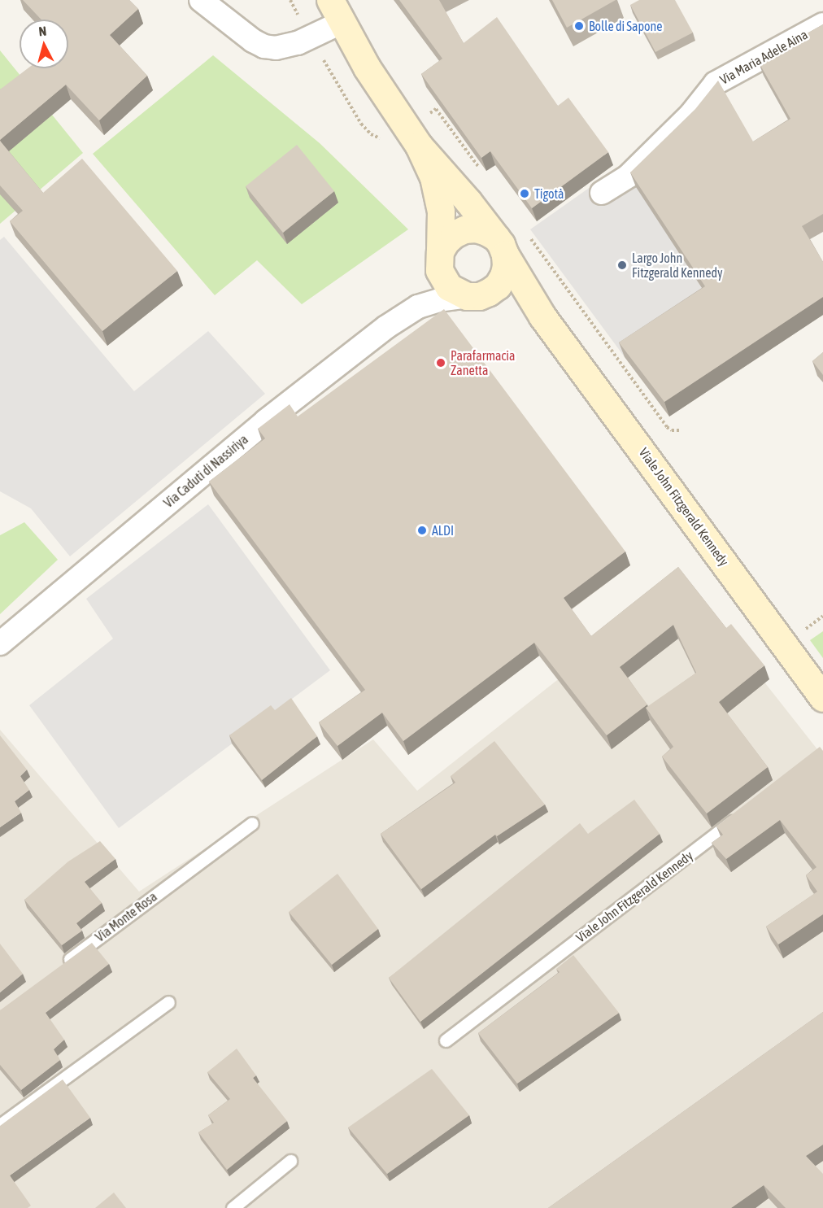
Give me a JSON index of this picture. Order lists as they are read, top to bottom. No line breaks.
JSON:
{"streets":{"main road":["Viale John Fitzgerald Kennedy"],"street":["Via Maria Adele Aina","Via Caduti di Nassiriya"],"lane":["Via Monte Rosa"]},"crossings":[["Via Caduti di Nassiriya","Viale John Fitzgerald Kennedy"]],"places":["Bolle di Sapone","Tigotà","Largo John Fitzgerald Kennedy","Parafarmacia Zanetta","ALDI"],"north":"top"}
